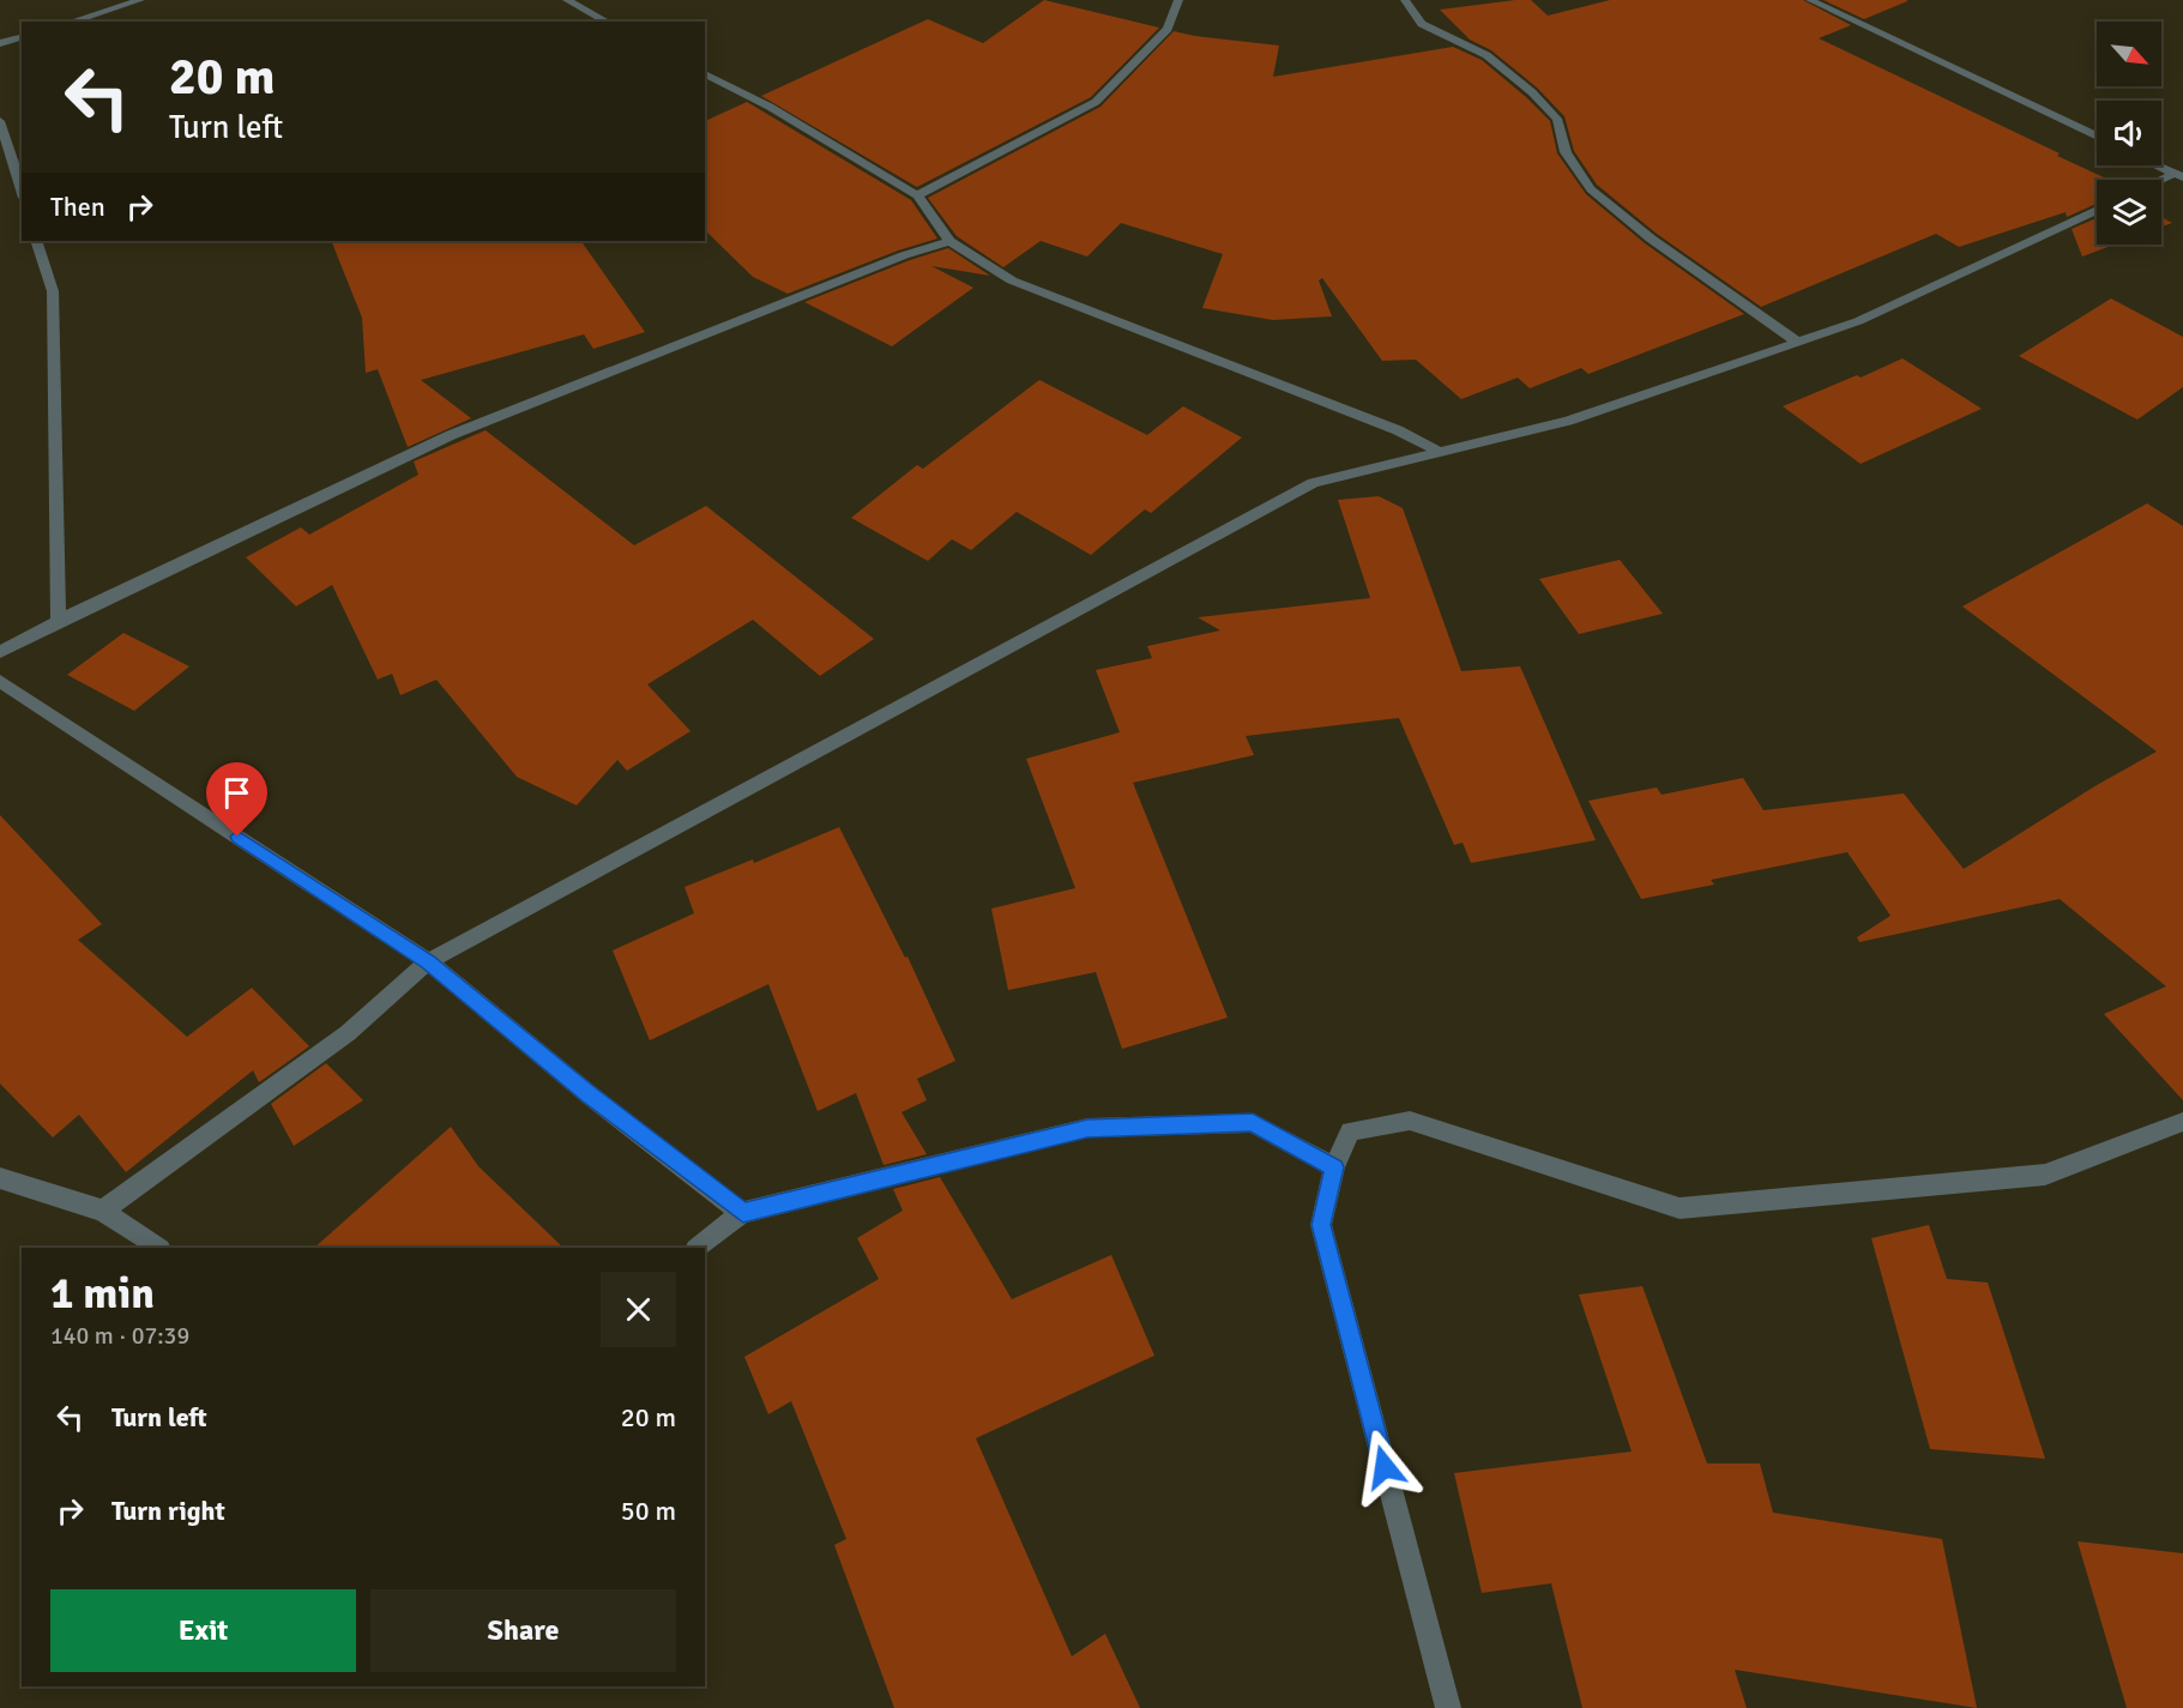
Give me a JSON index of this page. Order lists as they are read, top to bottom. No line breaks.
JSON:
{"north":"bottom right","page":{"turn":["20 m","Turn left"],"then":"Then","heading":["1 min","140 m · 07:39"],"list":[{"name":"Turn left","value":"20 m"},{"name":"Turn right","value":"50 m"}],"buttons":["Exit","Share"]}}
